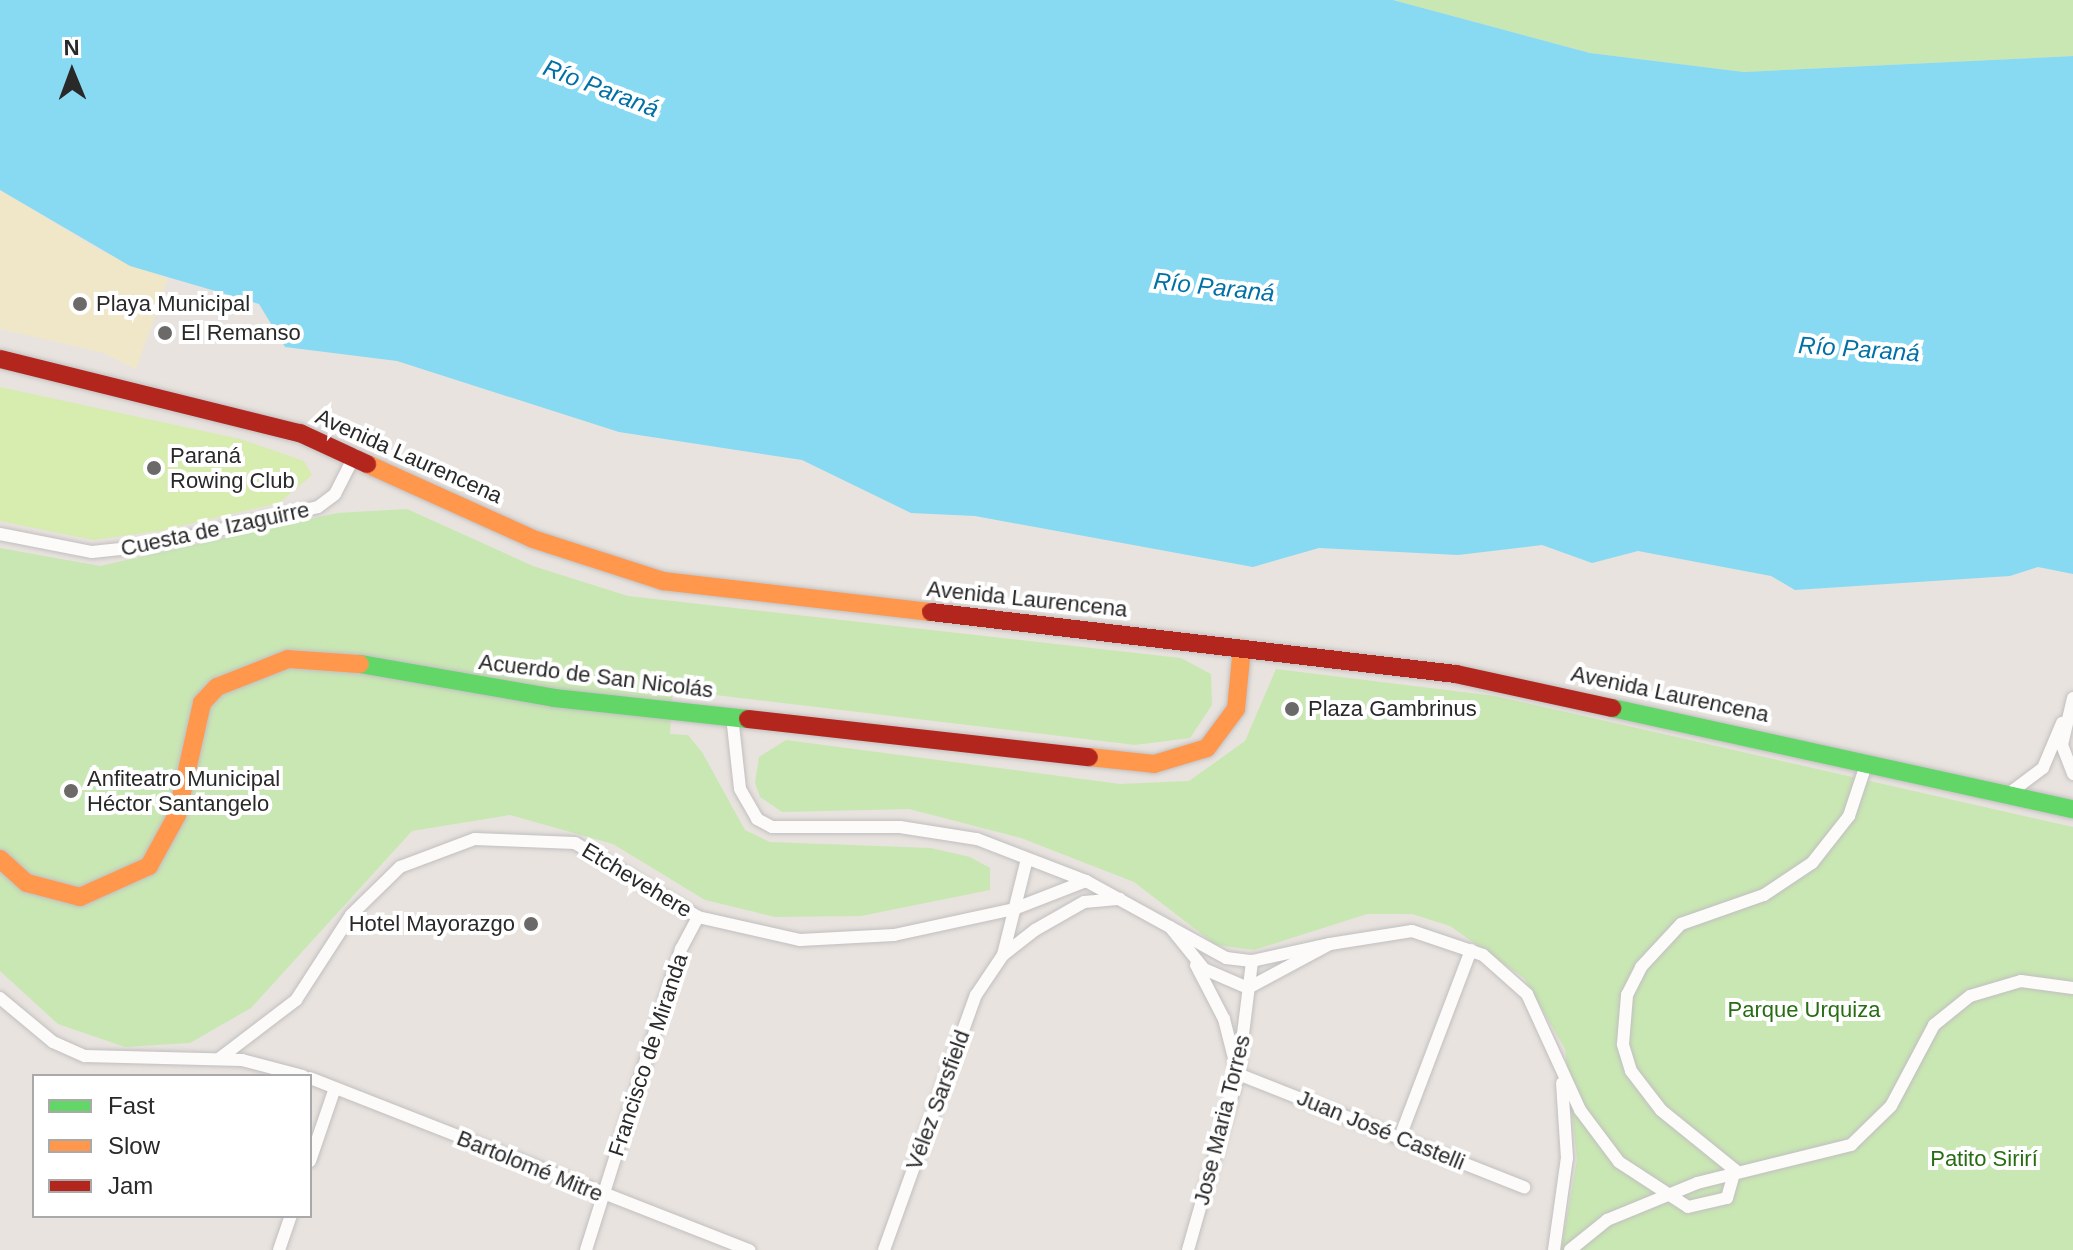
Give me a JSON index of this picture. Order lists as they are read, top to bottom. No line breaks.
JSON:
{"streets":{"street":["Avenida Laurencena","Cuesta de Izaguirre","Acuerdo de San Nicolás","Etchevehere","Francisco de Miranda","Vélez Sarsfield","Jose Maria Torres","Juan José Castelli","Bartolomé Mitre"]},"crossings":[["Avenida Laurencena","Cuesta de Izaguirre"],["Avenida Laurencena","Acuerdo de San Nicolás"],["Etchevehere","Francisco de Miranda"],["Etchevehere","Vélez Sarsfield"],["Francisco de Miranda","Bartolomé Mitre"],["Jose Maria Torres","Juan José Castelli"]],"water":["Río Paraná"],"parks":["Parque Urquiza","Patito Sirirí"],"places":["Playa Municipal","El Remanso","Paraná Rowing Club","Plaza Gambrinus","Anfiteatro Municipal Héctor Santangelo","Hotel Mayorazgo"],"legend":["Fast","Slow","Jam"],"north":"top"}
